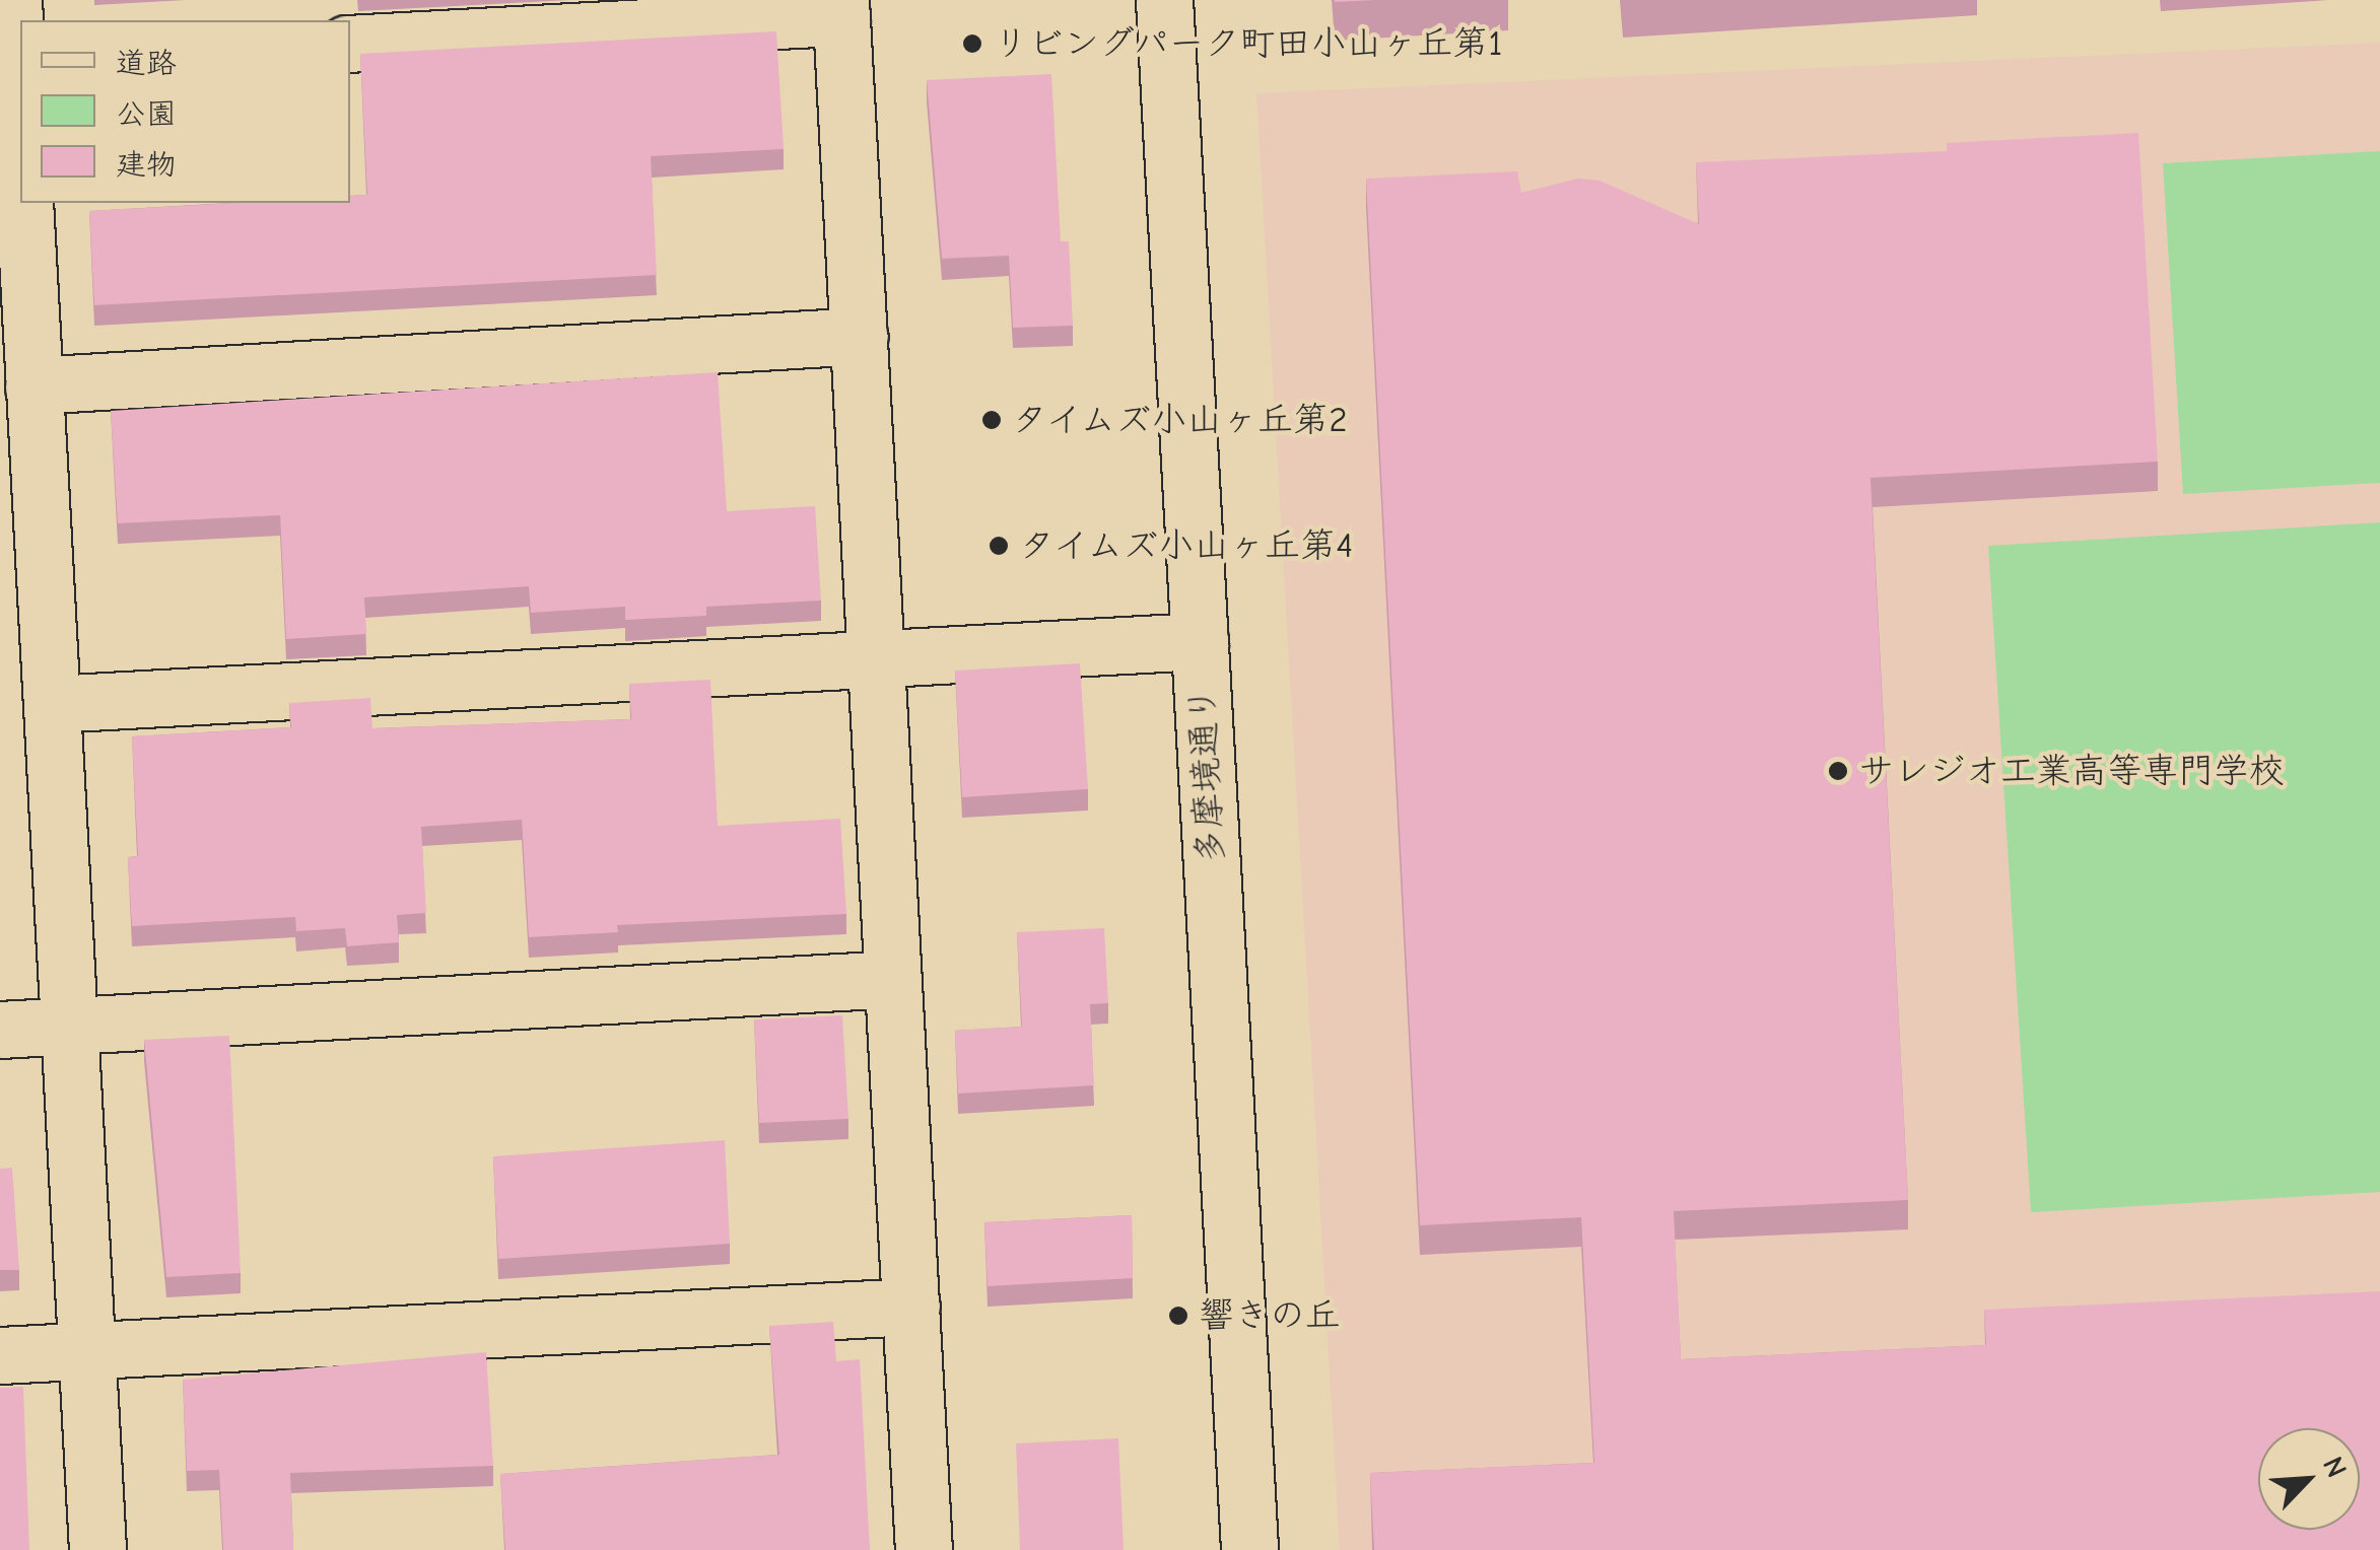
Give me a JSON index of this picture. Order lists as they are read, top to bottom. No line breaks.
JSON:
{"streets":{"street":["多摩境通り"]},"places":["リビングパーク町田小山ヶ丘第1","タイムズ小山ヶ丘第2","タイムズ小山ヶ丘第4","サレジオ工業高等専門学校","響きの丘"],"legend":["道路","公園","建物"],"north":"top right"}
